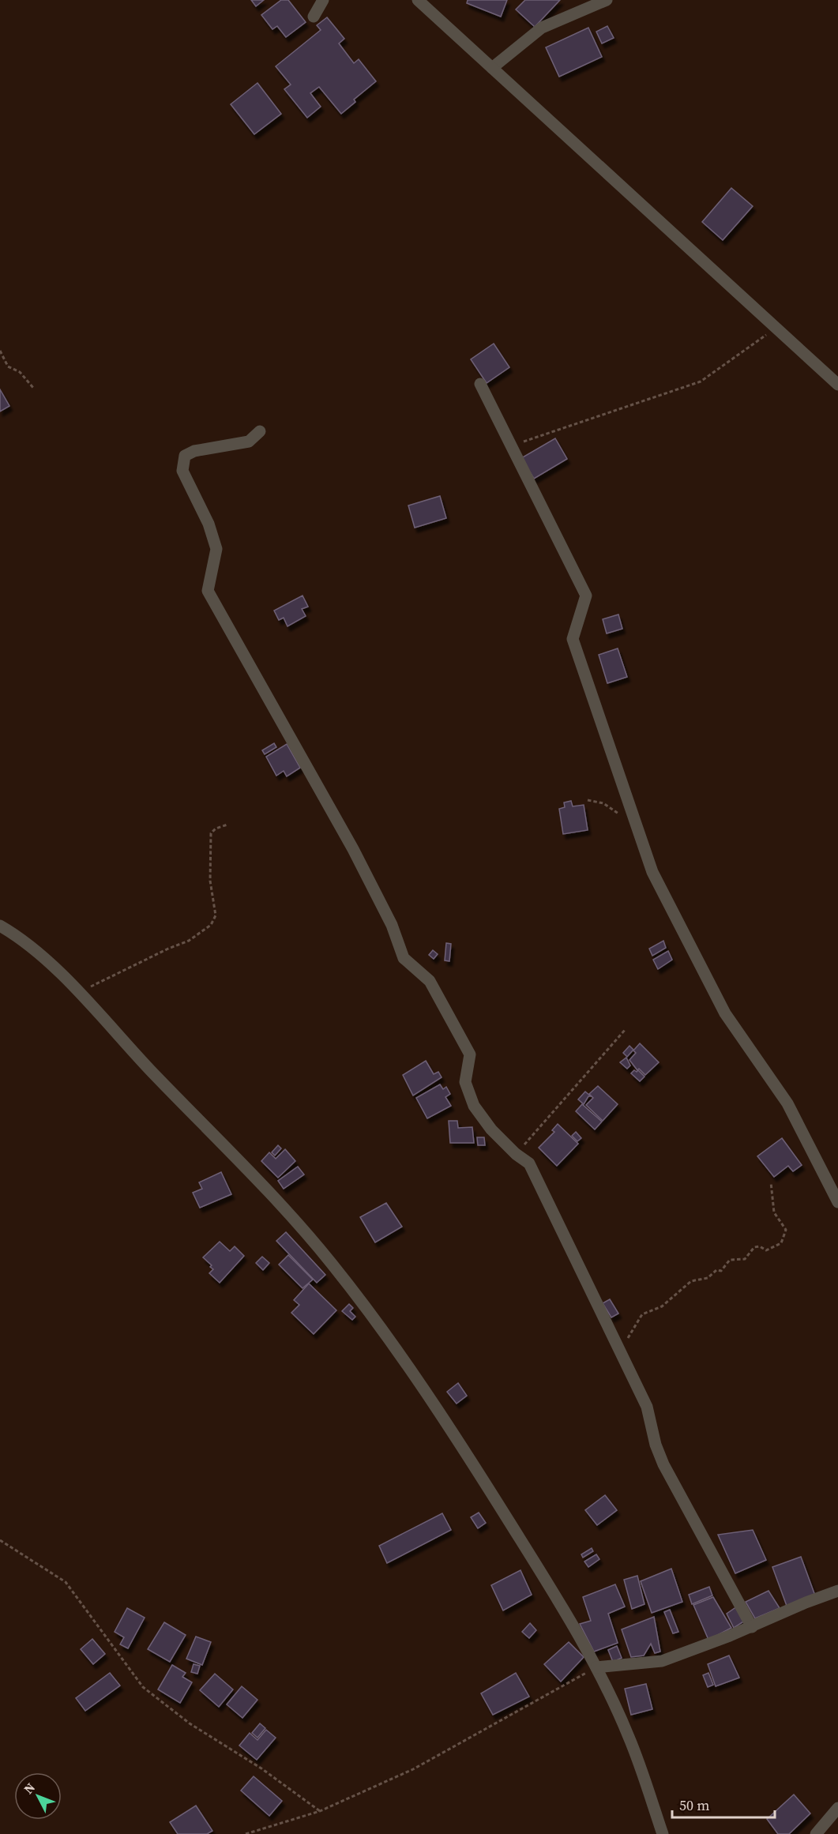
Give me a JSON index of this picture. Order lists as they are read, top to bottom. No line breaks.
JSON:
{"scale_bar":"50 m","north":"top left"}
